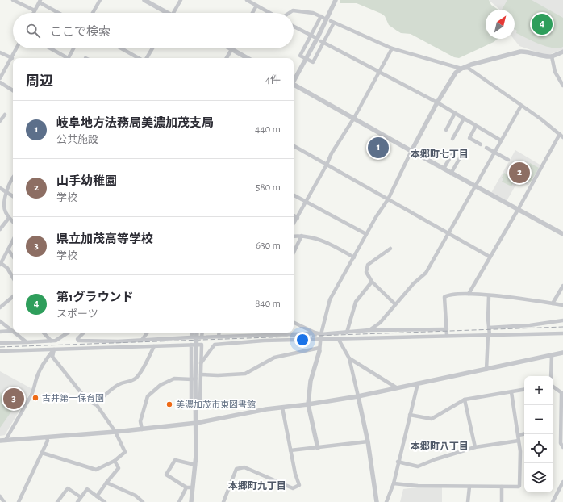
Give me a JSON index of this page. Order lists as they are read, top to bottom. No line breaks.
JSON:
{"districts":["本郷町七丁目","本郷町八丁目","本郷町九丁目"],"places":["古井第一保育園","美濃加茂市東図書館"],"north":"top right","page":{"pins":["4","1","2","3"],"search":"ここで検索","heading":["周辺","4件"],"list":[{"mark":"1","name":"岐阜地方法務局美濃加茂支局","note":"公共施設","value":"440 m"},{"mark":"2","name":"山手幼稚園","note":"学校","value":"580 m"},{"mark":"3","name":"県立加茂高等学校","note":"学校","value":"630 m"},{"mark":"4","name":"第1グラウンド","note":"スポーツ","value":"840 m"}],"map_buttons":["+","−"]}}
